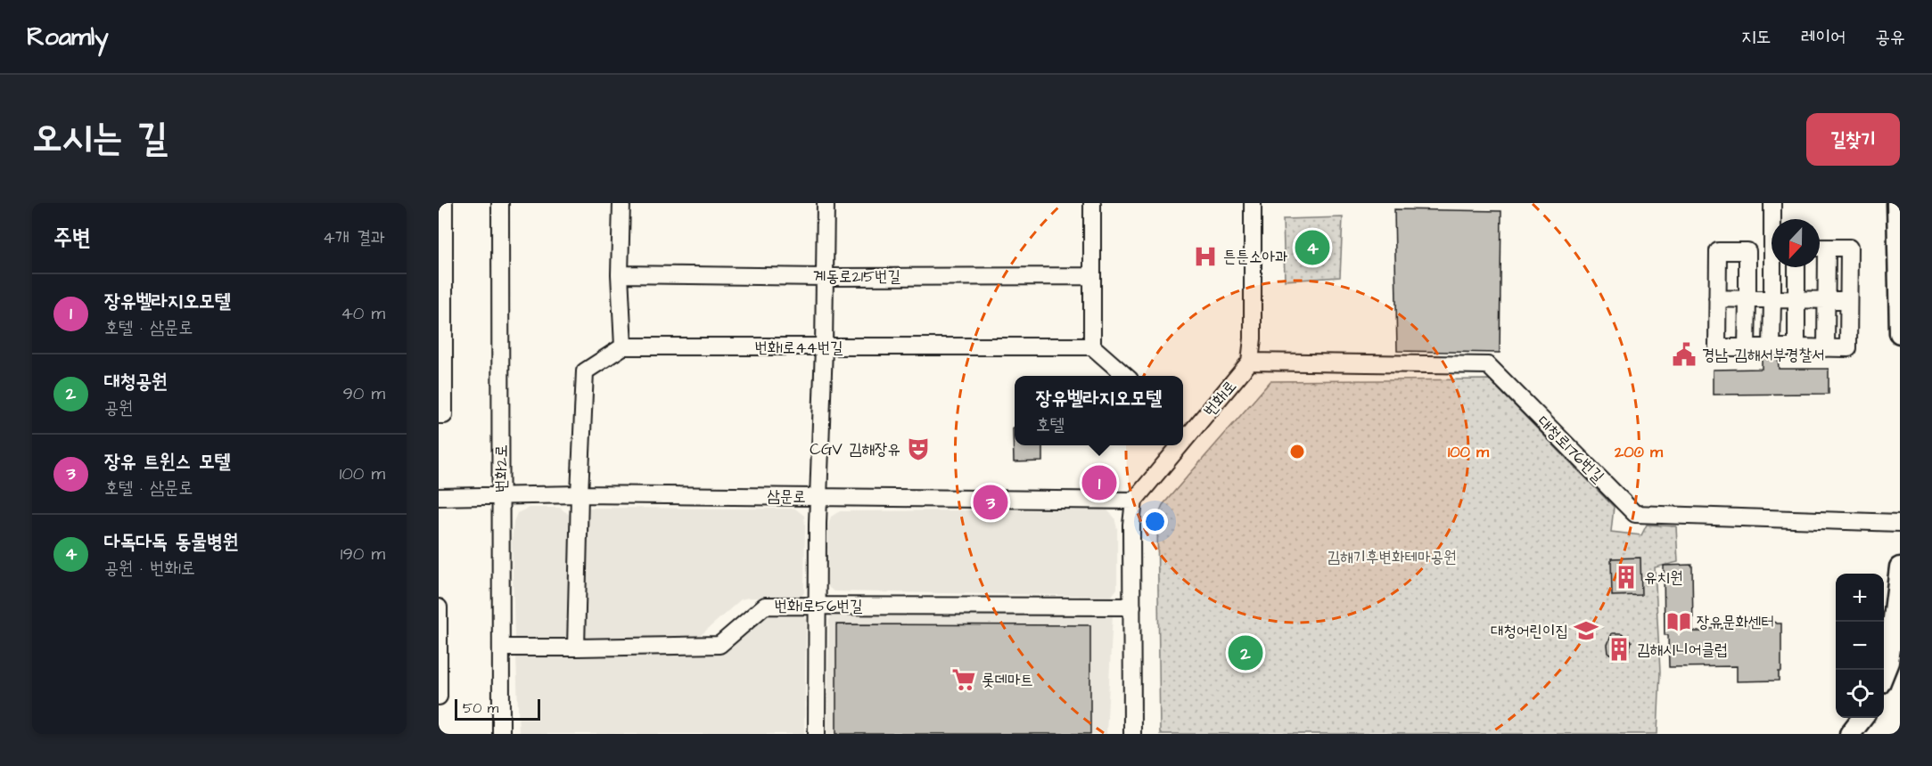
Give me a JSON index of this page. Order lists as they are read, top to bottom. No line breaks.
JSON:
{"streets":{"street":["계동로215번길","번화1로44번길","번화1로","대청로176번길","번화2로","삼문로","번화1로56번길"]},"crossings":[["번화1로","대청로176번길"],["번화1로","삼문로"],["번화2로","삼문로"],["번화2로","번화1로56번길"]],"parks":["김해기후변화테마공원"],"places":{"hospital":["튼튼소아과"],"public building":["경남 김해서부경찰서"],"theatre":["CGV 김해장유"],"building":["유치원","김해시니어클럽"],"library":["장유문화센터"],"school or university":["대청어린이집"],"supermarket":["롯데마트"]},"scale_bar":"50 m","north":"bottom","page":{"header":"Roamly","nav":["지도","레이어","공유"],"title":"오시는 길","buttons":"길찾기","heading":["주변","4개 결과"],"pins":["4","1","3","2"],"list":[{"mark":"1","name":"장유벨라지오모텔","note":"호텔 · 삼문로","value":"40 m"},{"mark":"2","name":"대청공원","note":"공원","value":"90 m"},{"mark":"3","name":"장유 트윈스 모텔","note":"호텔 · 삼문로","value":"100 m"},{"mark":"4","name":"다독다독 동물병원","note":"공원 · 번화1로","value":"190 m"}],"popup":["장유벨라지오모텔","호텔"],"map_buttons":["+","−"],"scale":"50 m"},"rings":["100 m","200 m"]}
